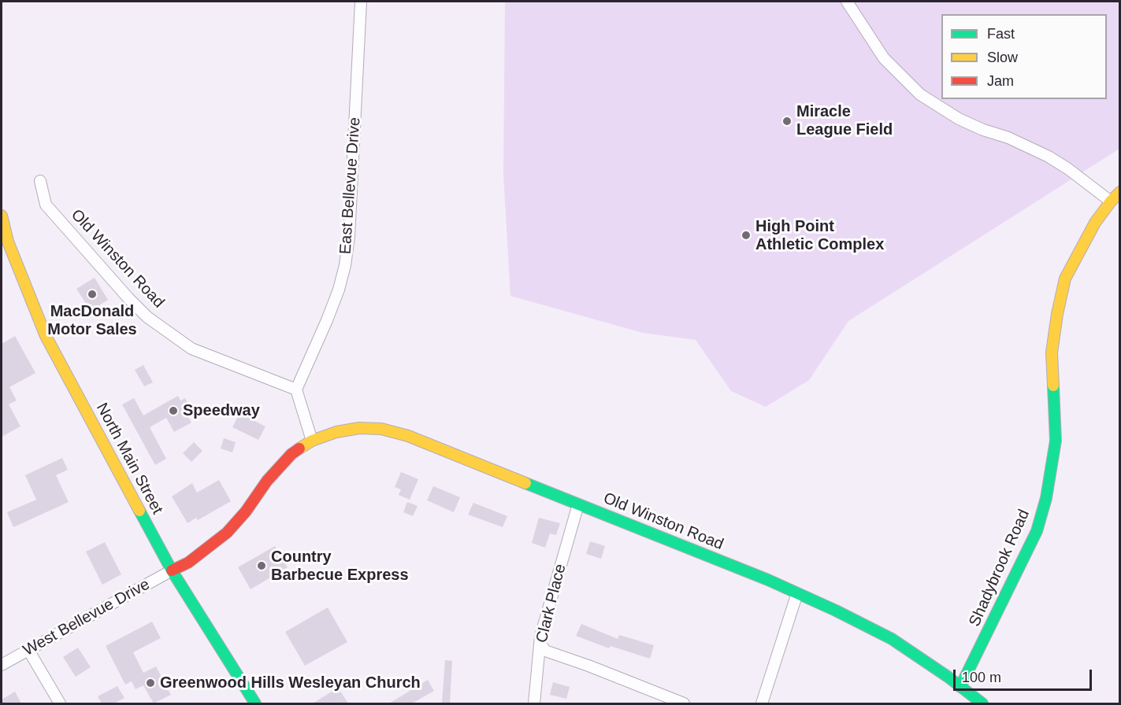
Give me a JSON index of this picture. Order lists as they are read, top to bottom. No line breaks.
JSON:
{"streets":{"street":["East Bellevue Drive","Old Winston Road","North Main Street","Shadybrook Road","Clark Place","West Bellevue Drive"]},"crossings":[["East Bellevue Drive","Old Winston Road"],["Old Winston Road","North Main Street"],["Old Winston Road","Shadybrook Road"],["Old Winston Road","Clark Place"],["Old Winston Road","West Bellevue Drive"],["North Main Street","West Bellevue Drive"]],"places":["Miracle League Field","High Point Athletic Complex","MacDonald Motor Sales","Speedway","Country Barbecue Express","Greenwood Hills Wesleyan Church"],"legend":["Fast","Slow","Jam"],"scale_bar":"100 m"}
